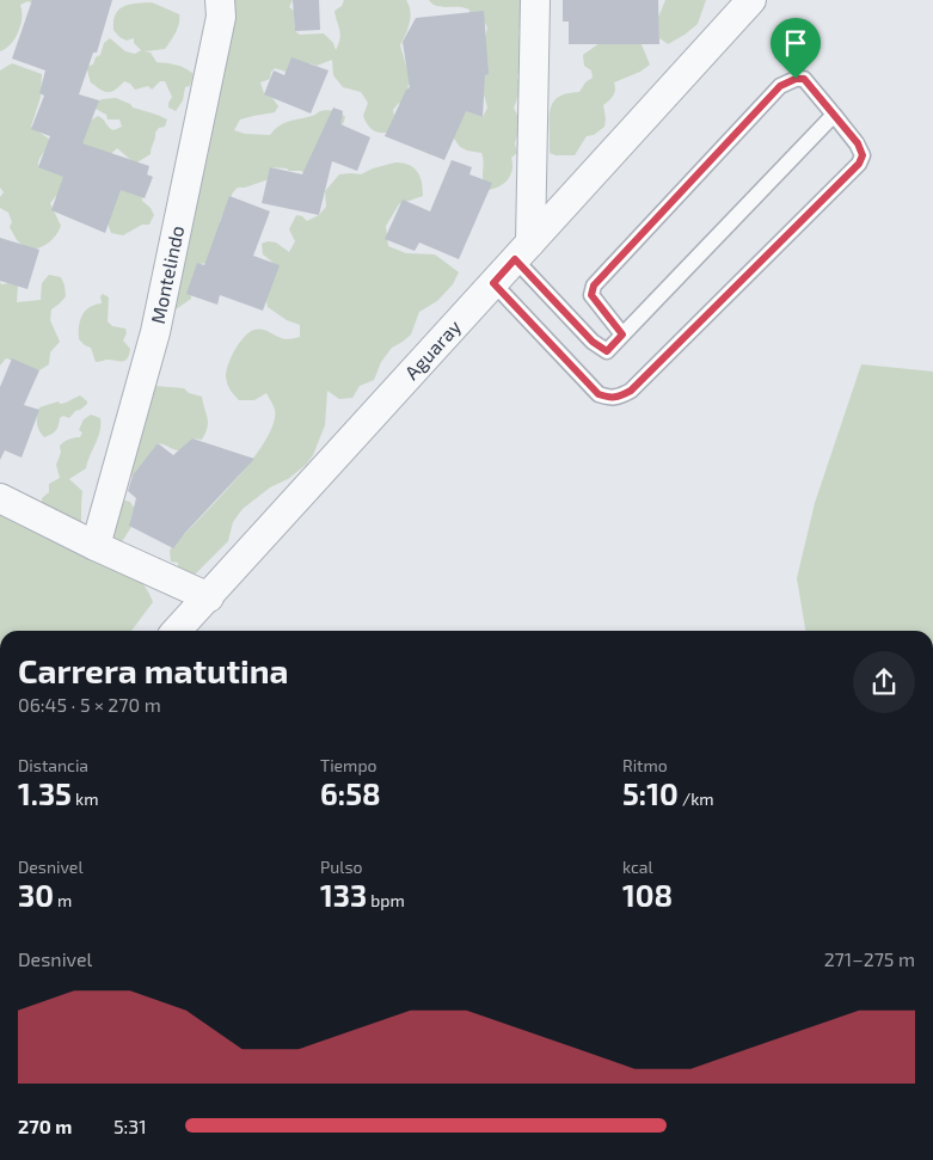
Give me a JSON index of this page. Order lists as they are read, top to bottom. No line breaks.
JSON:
{"streets":{"street":["Montelindo","Aguaray"]},"page":{"heading":["Carrera matutina","06:45 · 5 × 270 m"],"stats":[["Distancia","1.35 km"],["Tiempo","6:58"],["Ritmo","5:10 /km"],["Desnivel","30 m"],["Pulso","133 bpm"],["kcal","108"]],"chart":["Desnivel","271–275 m"],"list":[{"name":"270 m","note":"5:31"}]}}
